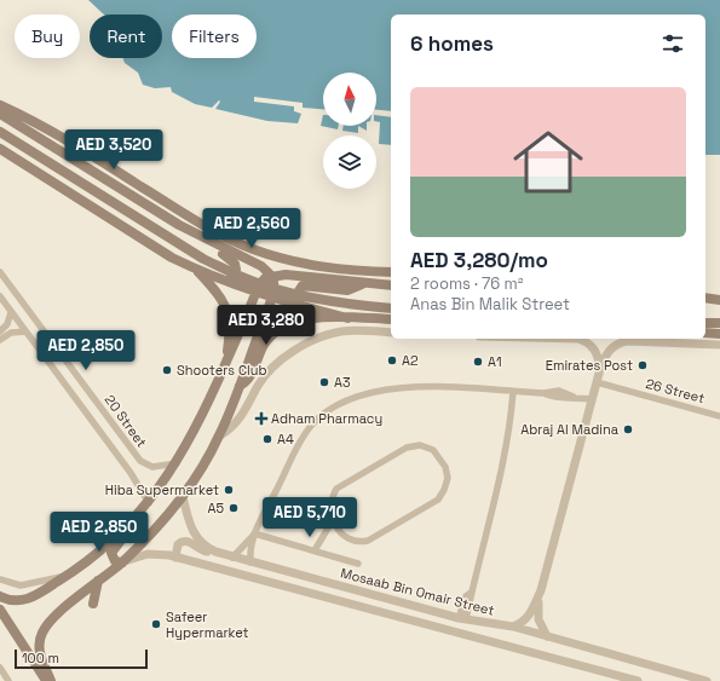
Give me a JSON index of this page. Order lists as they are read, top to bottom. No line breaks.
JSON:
{"streets":{"street":["26 Street","20 Street","Mosaab Bin Omair Street"]},"places":{"other":["A2","A1","Emirates Post","Shooters Club","A3","Abraj Al Madina","A4","Hiba Supermarket","A5","Safeer Hypermarket"],"health":["Adham Pharmacy"]},"scale_bar":"100 m","north":"top","page":{"chip":["Buy","Rent","Filters"],"heading":"6 homes","list":[{"name":"AED 3,280/mo","note":"2 rooms · 76 m² · Anas Bin Malik Street"}],"price":["AED 3,520","AED 2,560","AED 3,280","AED 2,850","AED 5,710","AED 2,850"],"scale":"100 m"}}
